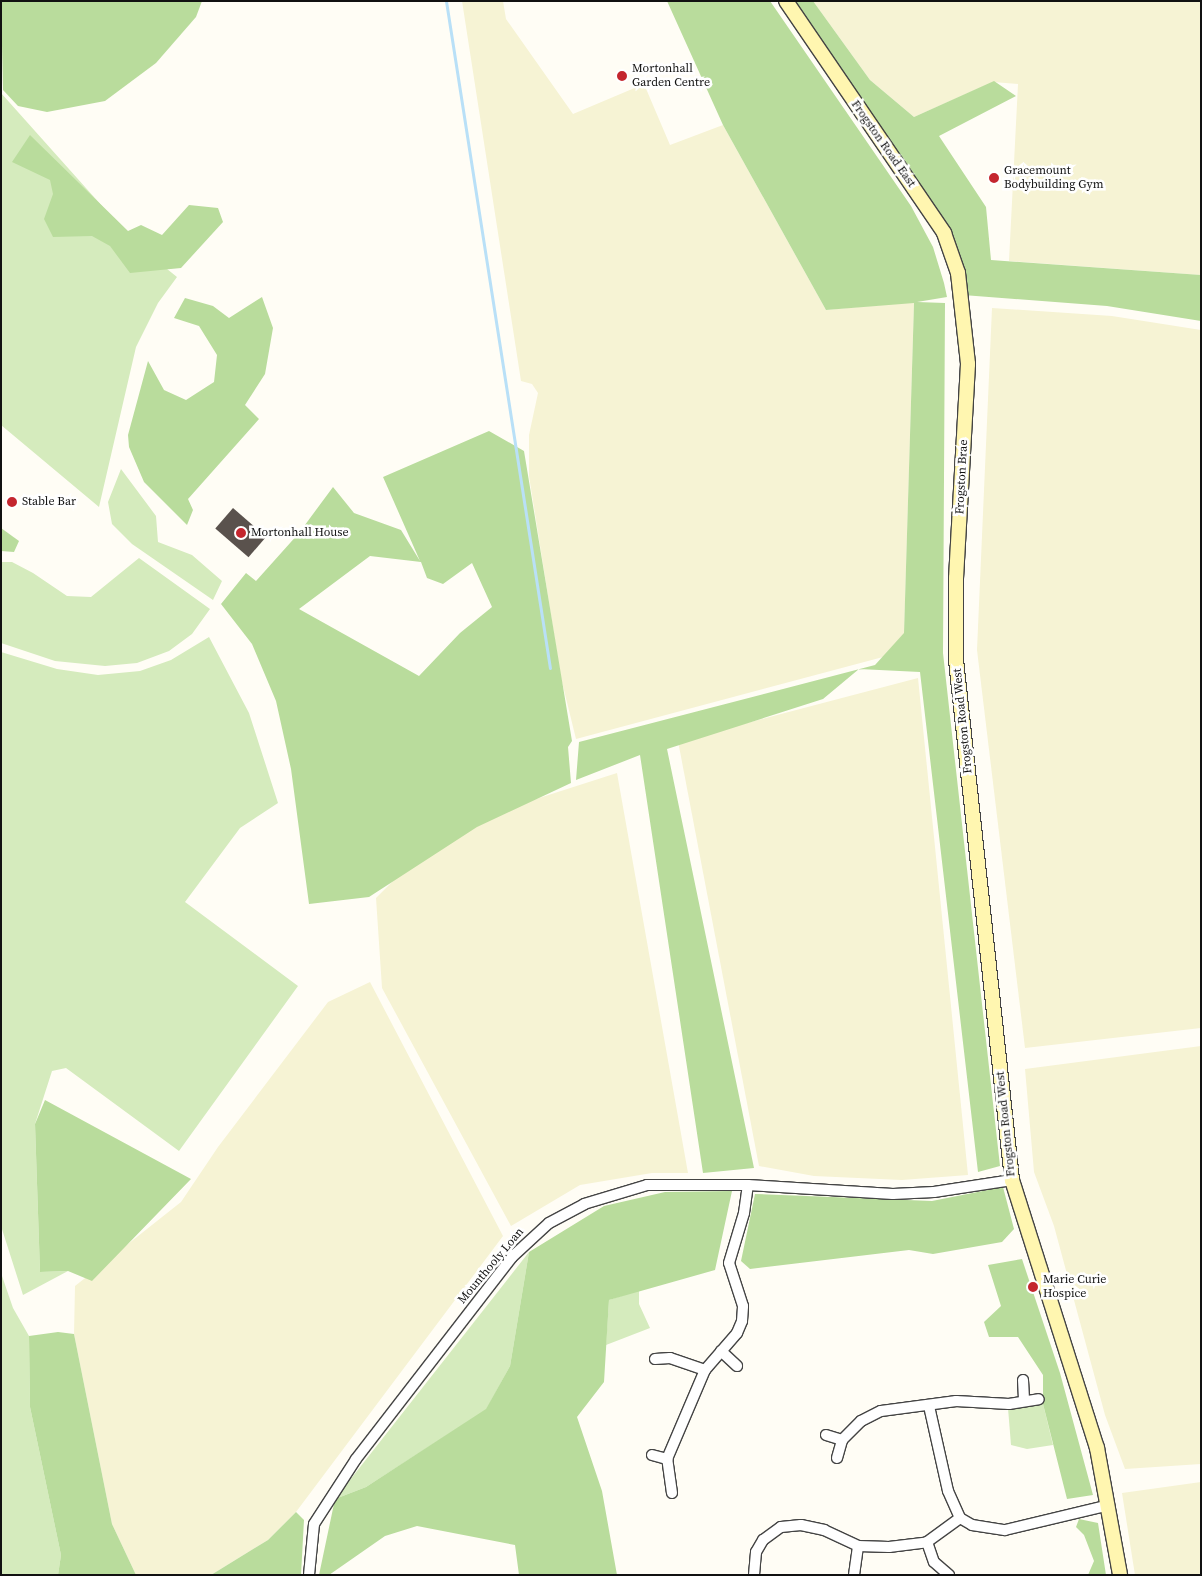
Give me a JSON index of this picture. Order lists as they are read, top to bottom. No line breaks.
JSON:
{"streets":{"main road":["Frogston Road East","Frogston Brae","Frogston Road West"],"street":["Mounthooly Loan"]},"crossings":[["Frogston Road East","Frogston Brae"],["Frogston Brae","Frogston Road West"],["Frogston Road West","Mounthooly Loan"]],"places":["Mortonhall Garden Centre","Gracemount Bodybuilding Gym","Stable Bar","Mortonhall House","Marie Curie Hospice"]}
